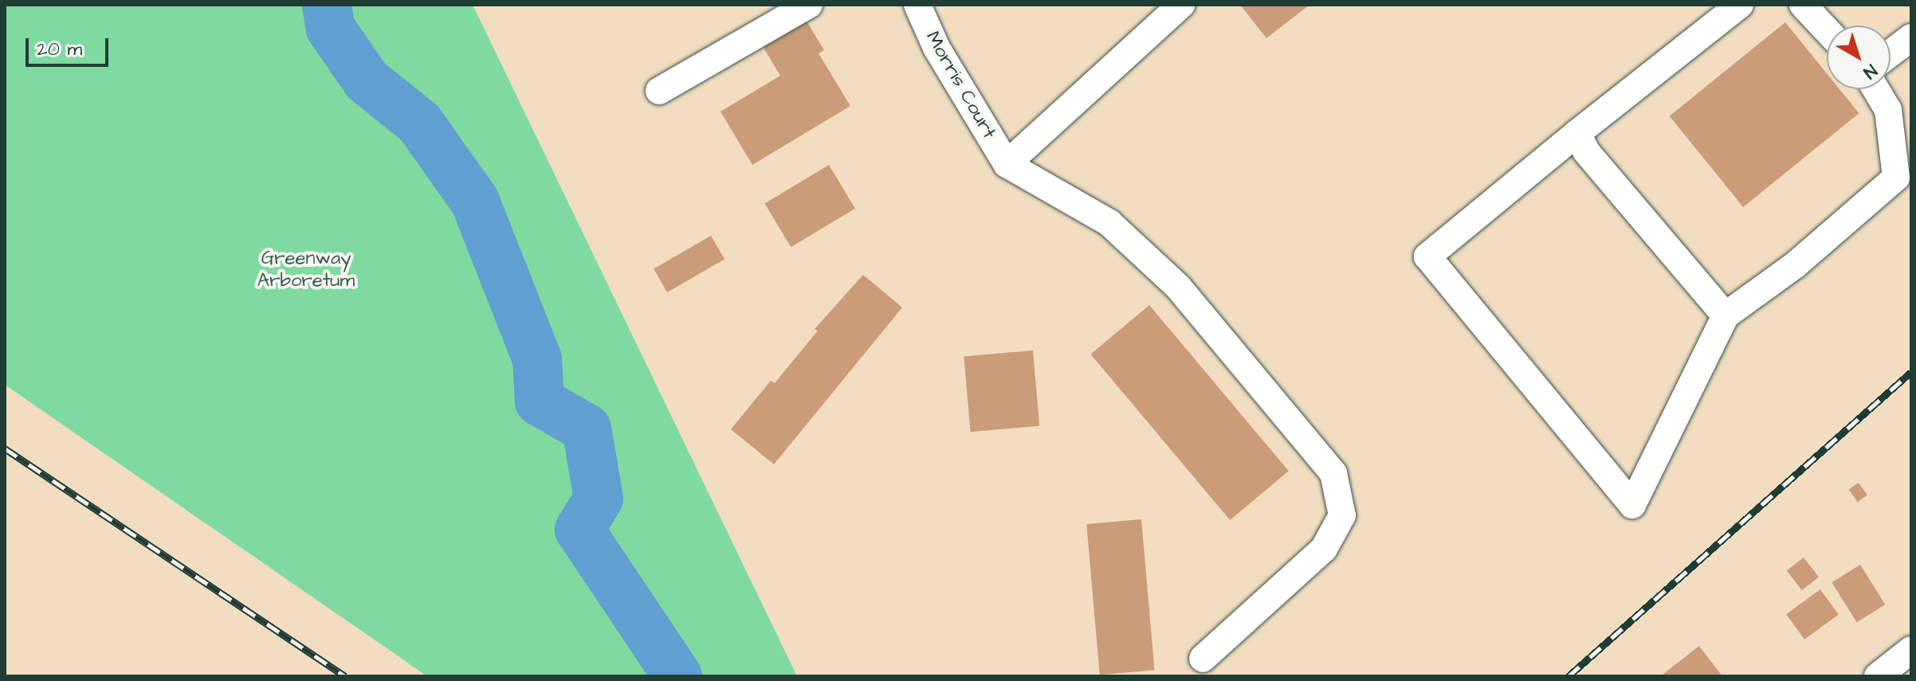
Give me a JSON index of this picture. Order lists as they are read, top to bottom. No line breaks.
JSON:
{"streets":{"street":["Morris Court"]},"parks":["Greenway Arboretum"],"scale_bar":"20 m","north":"bottom right"}
